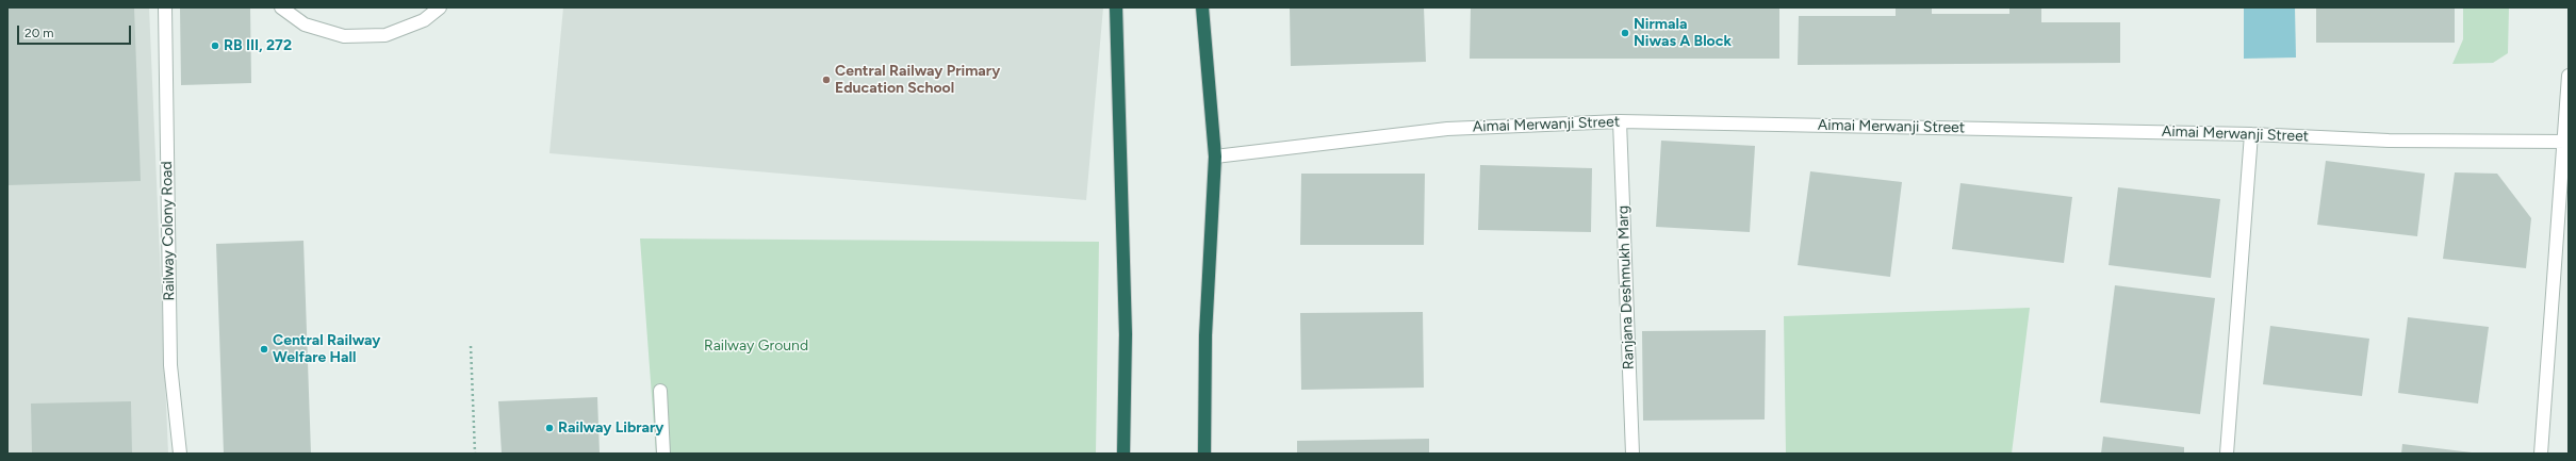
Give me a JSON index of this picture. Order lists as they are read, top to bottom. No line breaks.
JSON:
{"streets":{"street":["Aimai Merwanji Street","Railway Colony Road","Ranjana Deshmukh Marg"]},"crossings":[["Aimai Merwanji Street","Ranjana Deshmukh Marg"]],"parks":["Railway Ground"],"places":["Nirmala Niwas A Block","RB III, 272","Central Railway Primary Education School","Central Railway Welfare Hall","Railway Library"],"scale_bar":"20 m"}
